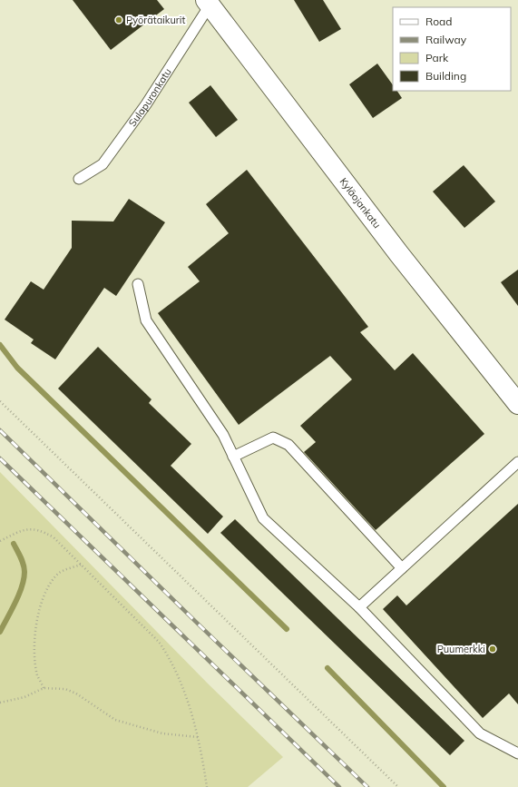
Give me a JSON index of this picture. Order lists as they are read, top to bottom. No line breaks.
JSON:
{"streets":{"street":["Kyläojankatu"],"lane":["Sulapuronkatu"]},"crossings":[["Sulapuronkatu","Kyläojankatu"]],"places":["Pyörätaikurit","Puumerkki"],"legend":["Road","Railway","Park","Building"]}
